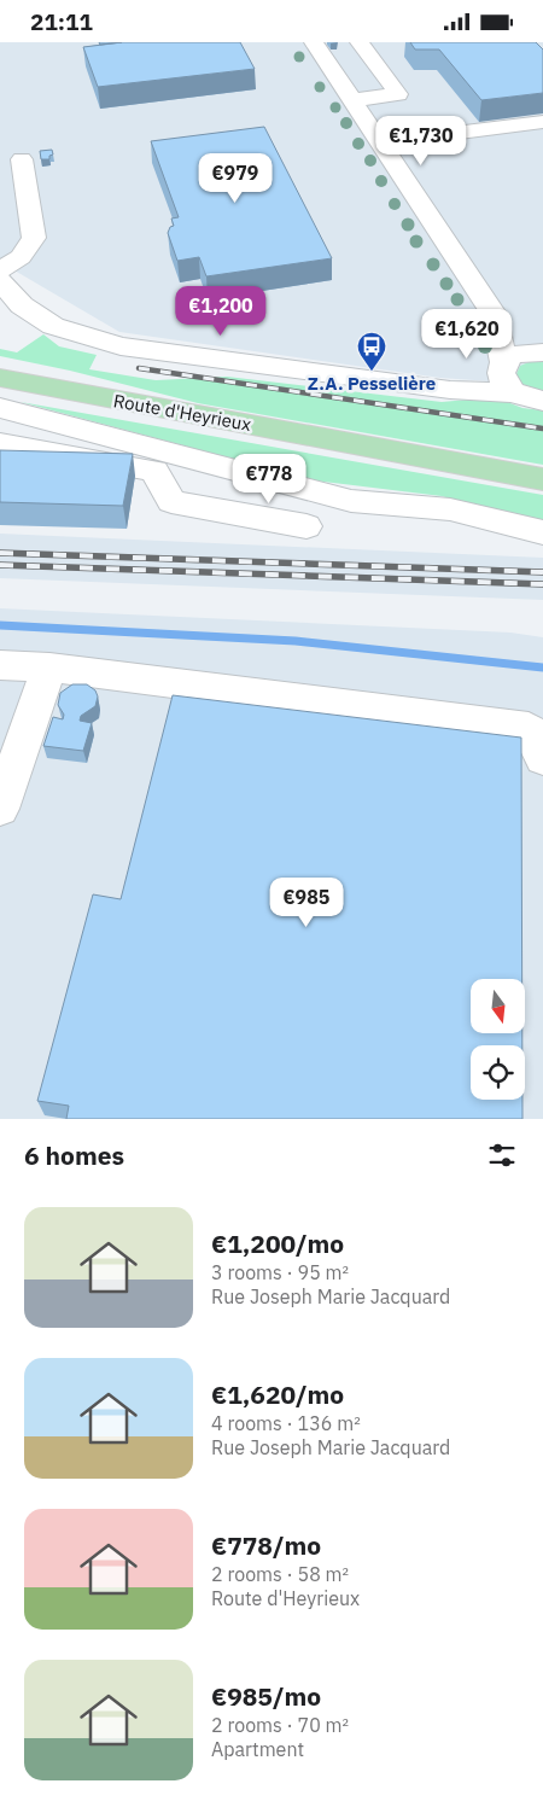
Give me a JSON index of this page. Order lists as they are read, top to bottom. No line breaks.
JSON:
{"streets":{"main road":["Route d'Heyrieux"]},"places":{"bus stop":["Z.A. Pesselière"]},"north":"bottom","page":{"status":"21:11","price":["€1,730","€979","€1,200","€1,620","€778","€985"],"heading":"6 homes","list":[{"name":"€1,200/mo","note":"3 rooms · 95 m² · Rue Joseph Marie Jacquard"},{"name":"€1,620/mo","note":"4 rooms · 136 m² · Rue Joseph Marie Jacquard"},{"name":"€778/mo","note":"2 rooms · 58 m² · Route d'Heyrieux"},{"name":"€985/mo","note":"2 rooms · 70 m² · Apartment"}]}}
